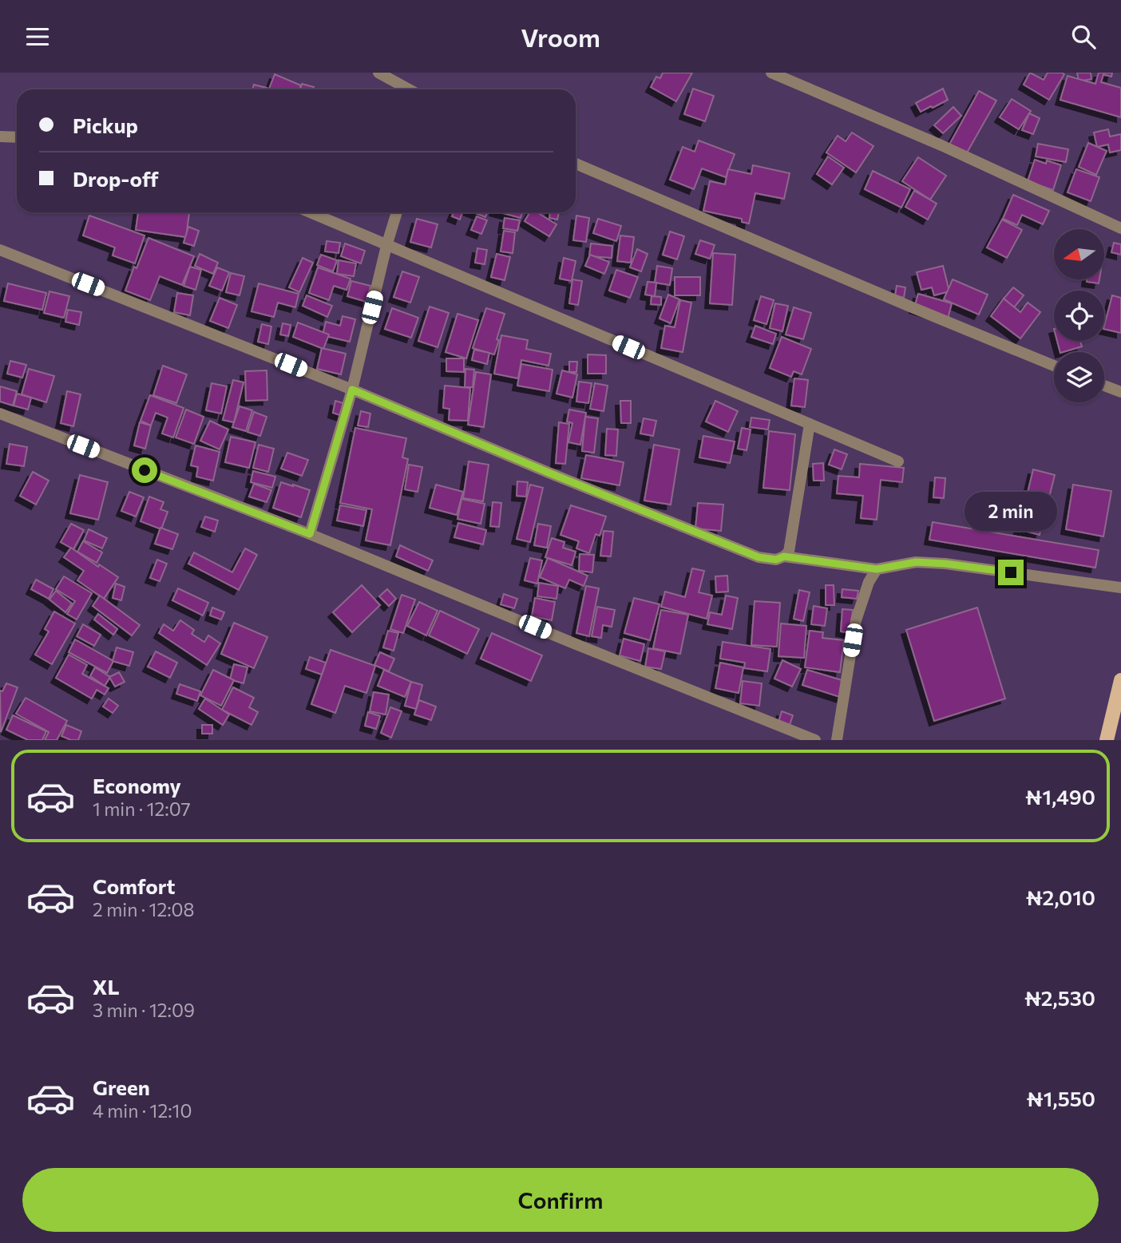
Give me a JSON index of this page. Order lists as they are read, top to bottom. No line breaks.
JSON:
{"north":"left","page":{"header":"Vroom","banner":["Pickup","Drop-off"],"bubble":"2 min","list":[{"name":"Economy","note":"1 min · 12:07","value":"₦1,490"},{"name":"Comfort","note":"2 min · 12:08","value":"₦2,010"},{"name":"XL","note":"3 min · 12:09","value":"₦2,530"},{"name":"Green","note":"4 min · 12:10","value":"₦1,550"}],"buttons":"Confirm"}}
